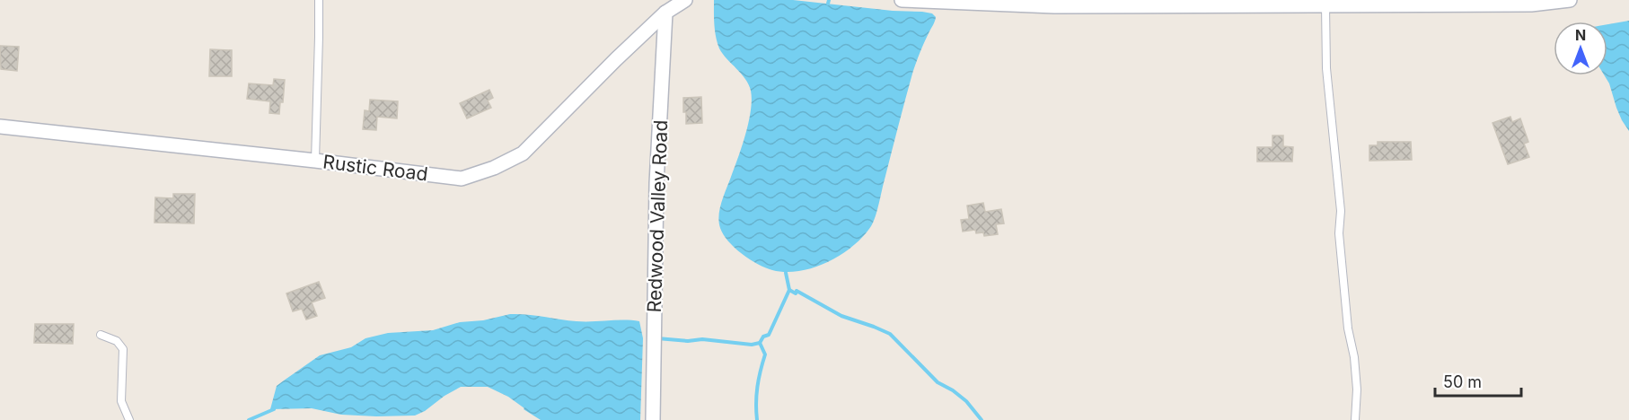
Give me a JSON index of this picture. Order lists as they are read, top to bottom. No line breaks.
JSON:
{"streets":{"street":["Rustic Road","Redwood Valley Road"]},"crossings":[["Rustic Road","Redwood Valley Road"]],"scale_bar":"50 m","north":"top"}
